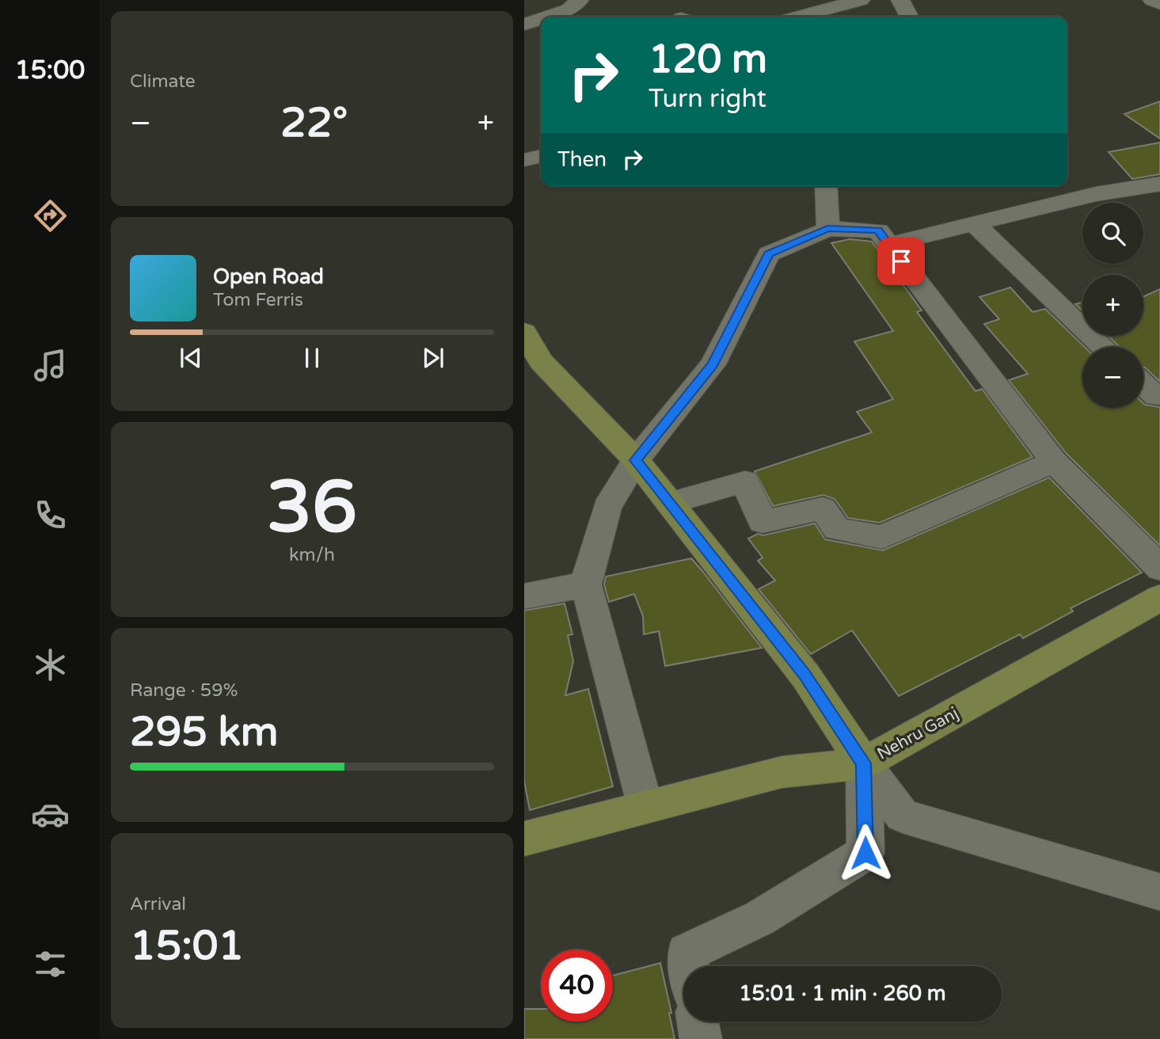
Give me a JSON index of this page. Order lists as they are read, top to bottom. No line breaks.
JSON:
{"streets":{"main road":["Nehru Ganj"]},"page":{"tabs":"15:00","tile":["Climate",["36","km/h"],["Range · 59%","295 km"],["Arrival","15:01"]],"turn":["120 m","Turn right"],"heat":["−","22°","+"],"then":"Then","map_buttons":["+","−"],"song":["Open Road","Tom Ferris"],"limit":"40","trip":"15:01 · 1 min · 260 m"}}
